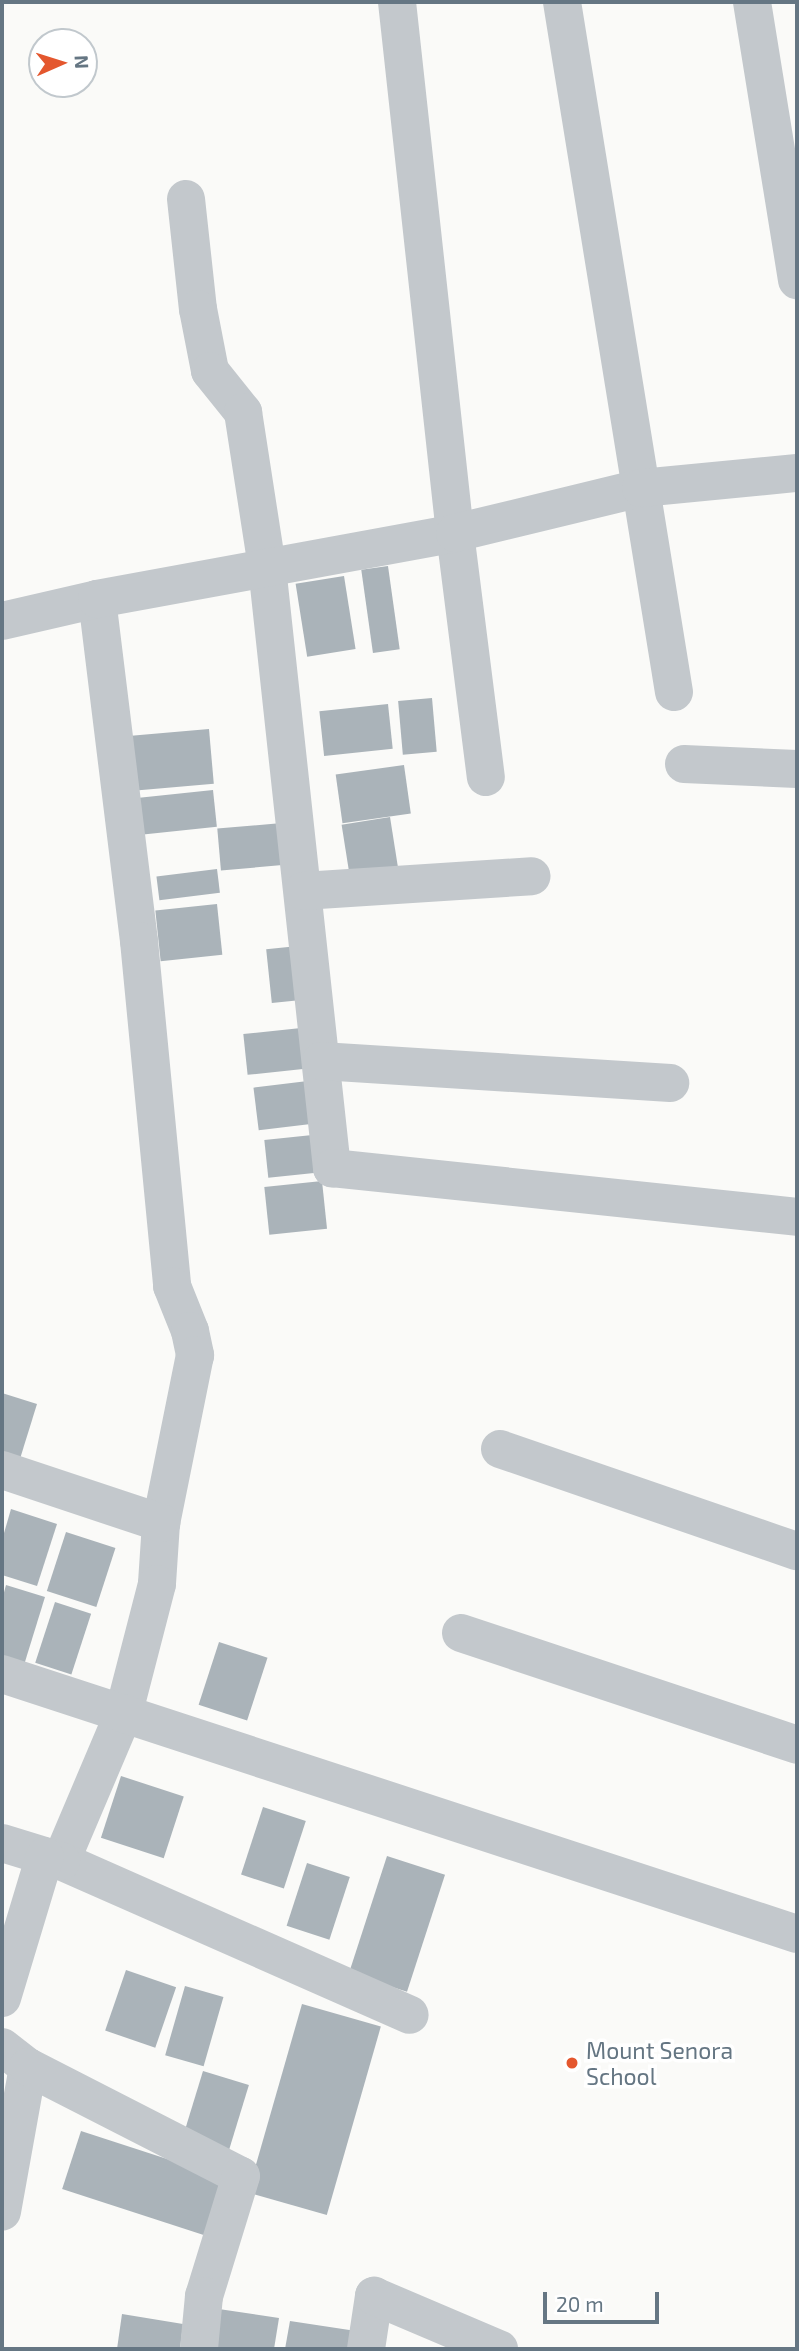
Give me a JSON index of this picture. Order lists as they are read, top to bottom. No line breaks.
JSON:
{"places":["Mount Senora School"],"scale_bar":"20 m","north":"right"}
